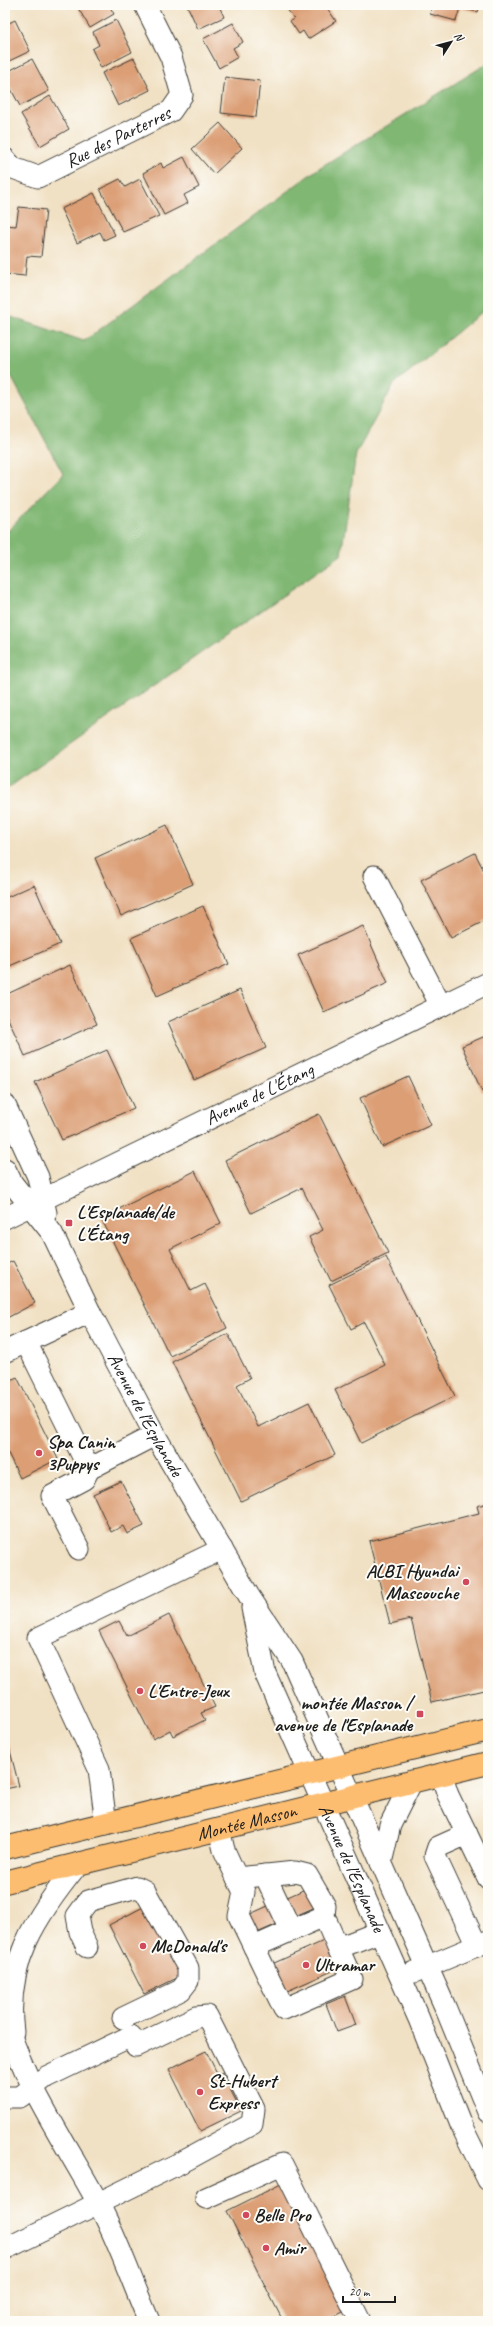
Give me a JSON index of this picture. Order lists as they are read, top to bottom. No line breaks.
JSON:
{"streets":{"main road":["Montée Masson"],"street":["Rue des Parterres","Avenue de L'Étang","Avenue de l'Esplanade"]},"crossings":[["Avenue de L'Étang","Avenue de l'Esplanade"],["Avenue de l'Esplanade","Montée Masson"]],"places":{"transit":["L'Esplanade/de L'Étang","montée Masson / avenue de l'Esplanade"],"other":["Spa Canin 3Puppys","ALBI Hyundai Mascouche","L'Entre-Jeux","McDonald's","Ultramar","St-Hubert Express","Belle Pro","Amir"]},"scale_bar":"20 m","north":"top right"}
